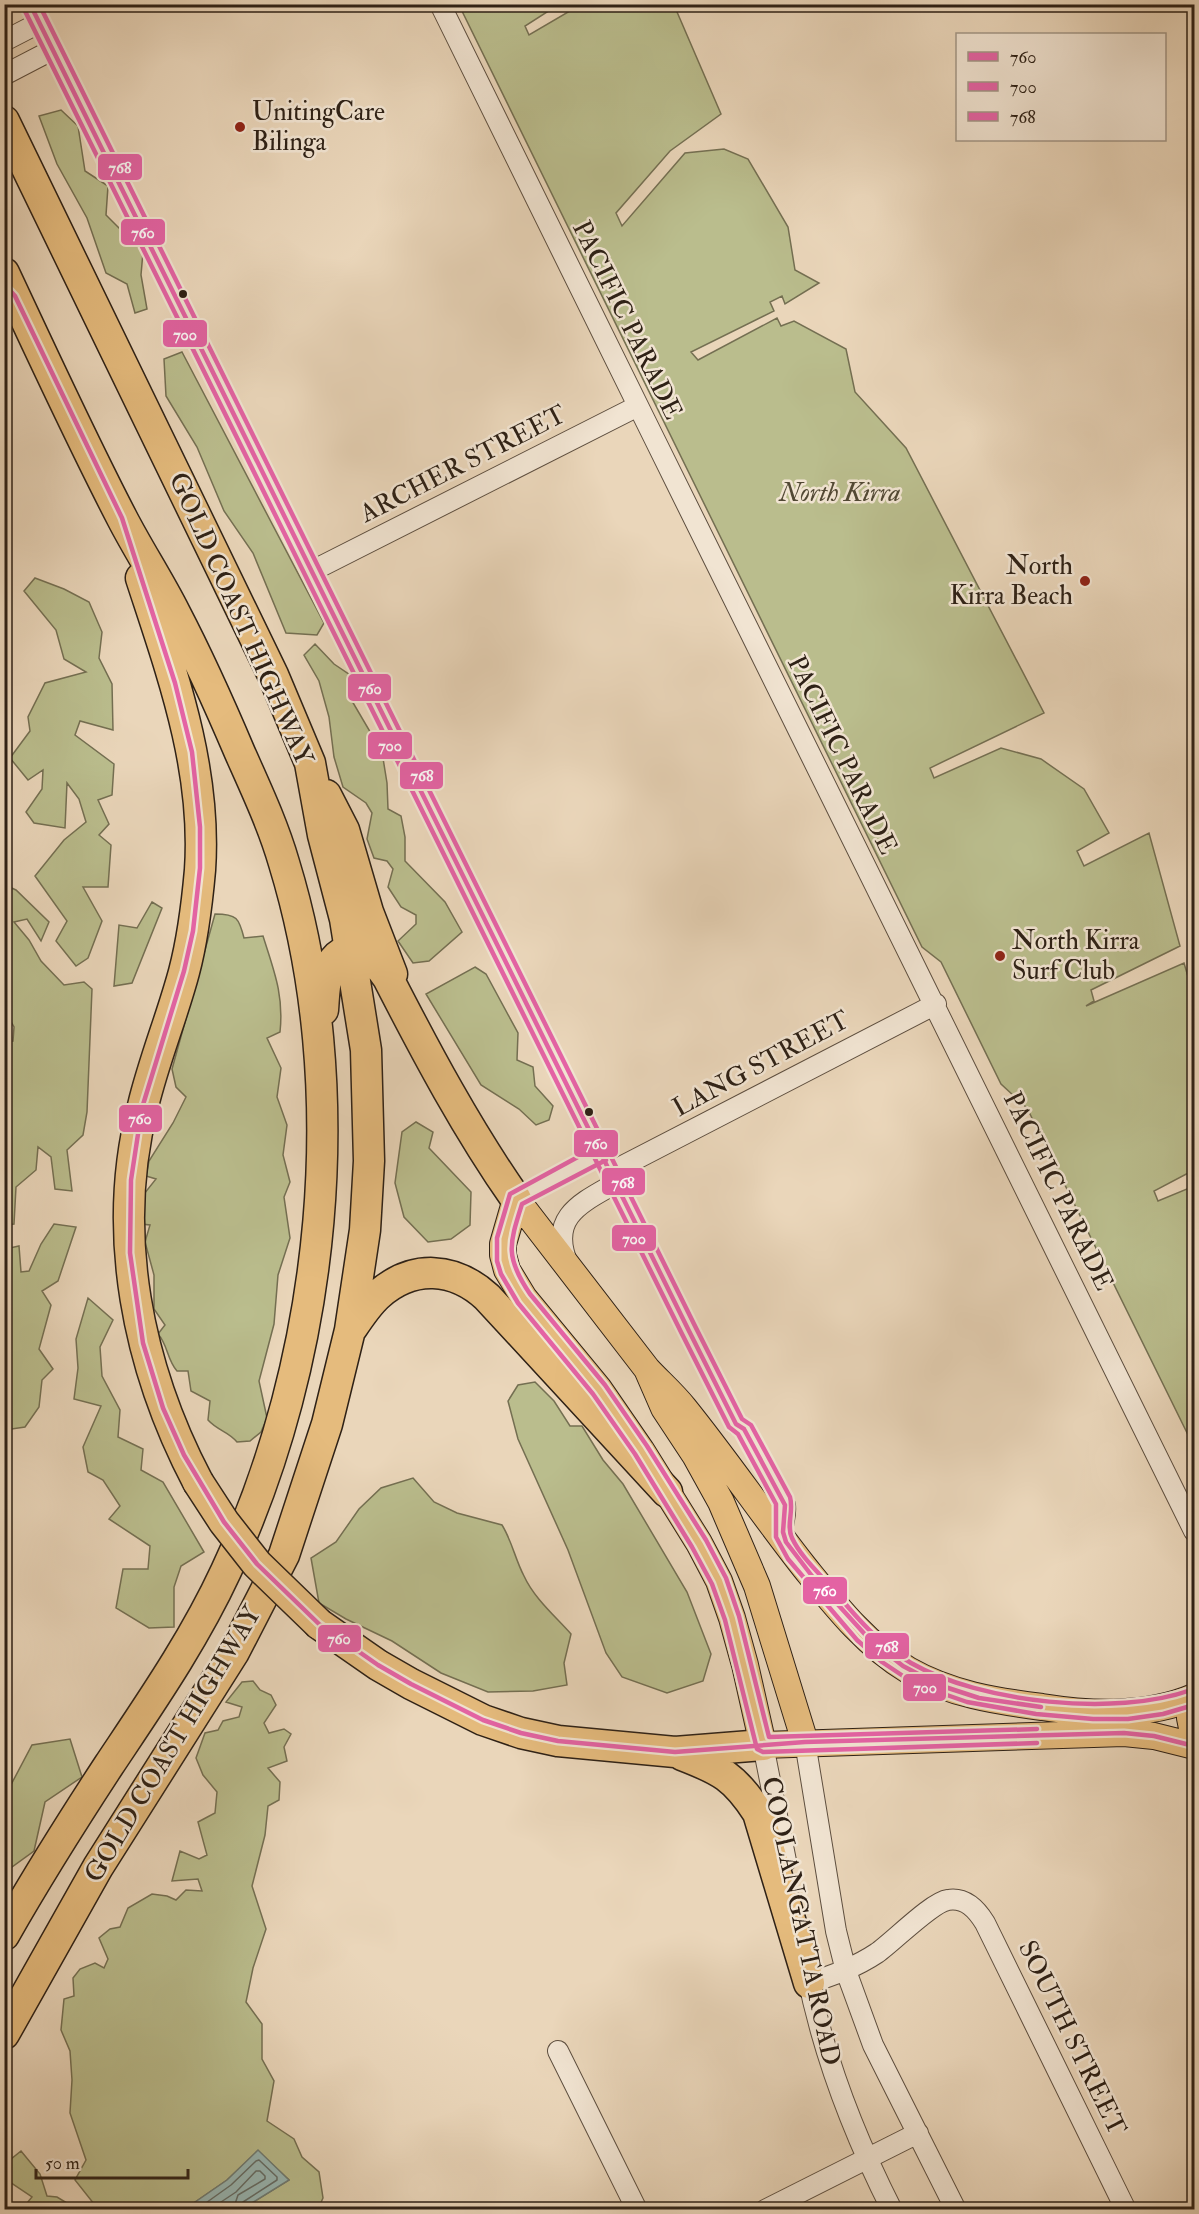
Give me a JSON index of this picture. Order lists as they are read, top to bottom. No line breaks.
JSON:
{"streets":{"highway":["GOLD COAST HIGHWAY"],"main road":["COOLANGATTA ROAD"],"street":["PACIFIC PARADE","ARCHER STREET","LANG STREET","SOUTH STREET"]},"crossings":[["PACIFIC PARADE","ARCHER STREET"],["PACIFIC PARADE","LANG STREET"],["LANG STREET","COOLANGATTA ROAD"],["COOLANGATTA ROAD","SOUTH STREET"]],"parks":["North Kirra"],"places":["UnitingCare Bilinga","North Kirra Beach","North Kirra Surf Club"],"lines":["transit line 760","transit line 768","transit line 700"],"legend":["760","700","768"],"scale_bar":"50 m"}
